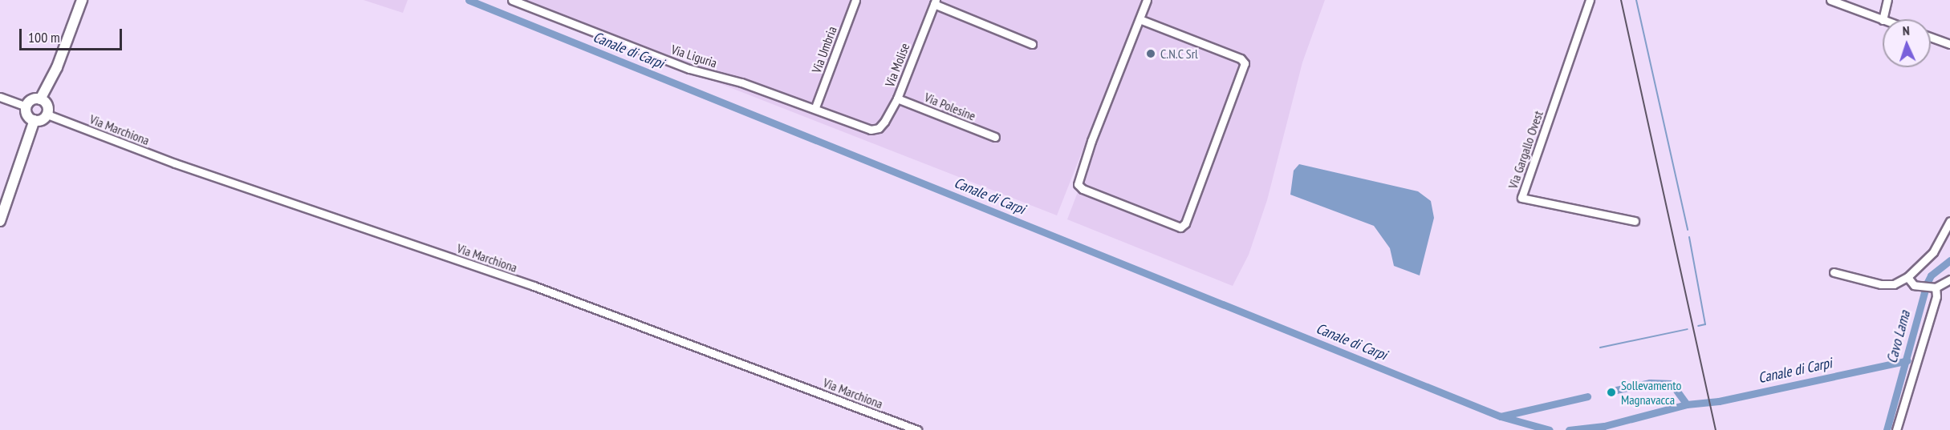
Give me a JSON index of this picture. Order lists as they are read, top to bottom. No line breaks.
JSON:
{"streets":{"street":["Via Umbria","Via Liguria","Via Molise","Via Polesine","Via Marchiona","Via Gargallo Ovest"]},"crossings":[["Via Umbria","Via Liguria"],["Via Liguria","Via Molise"],["Via Molise","Via Polesine"]],"water":["Canale di Carpi","Cavo Lama"],"places":["C.N.C Srl","Sollevamento Magnavacca"],"scale_bar":"100 m","north":"top"}
